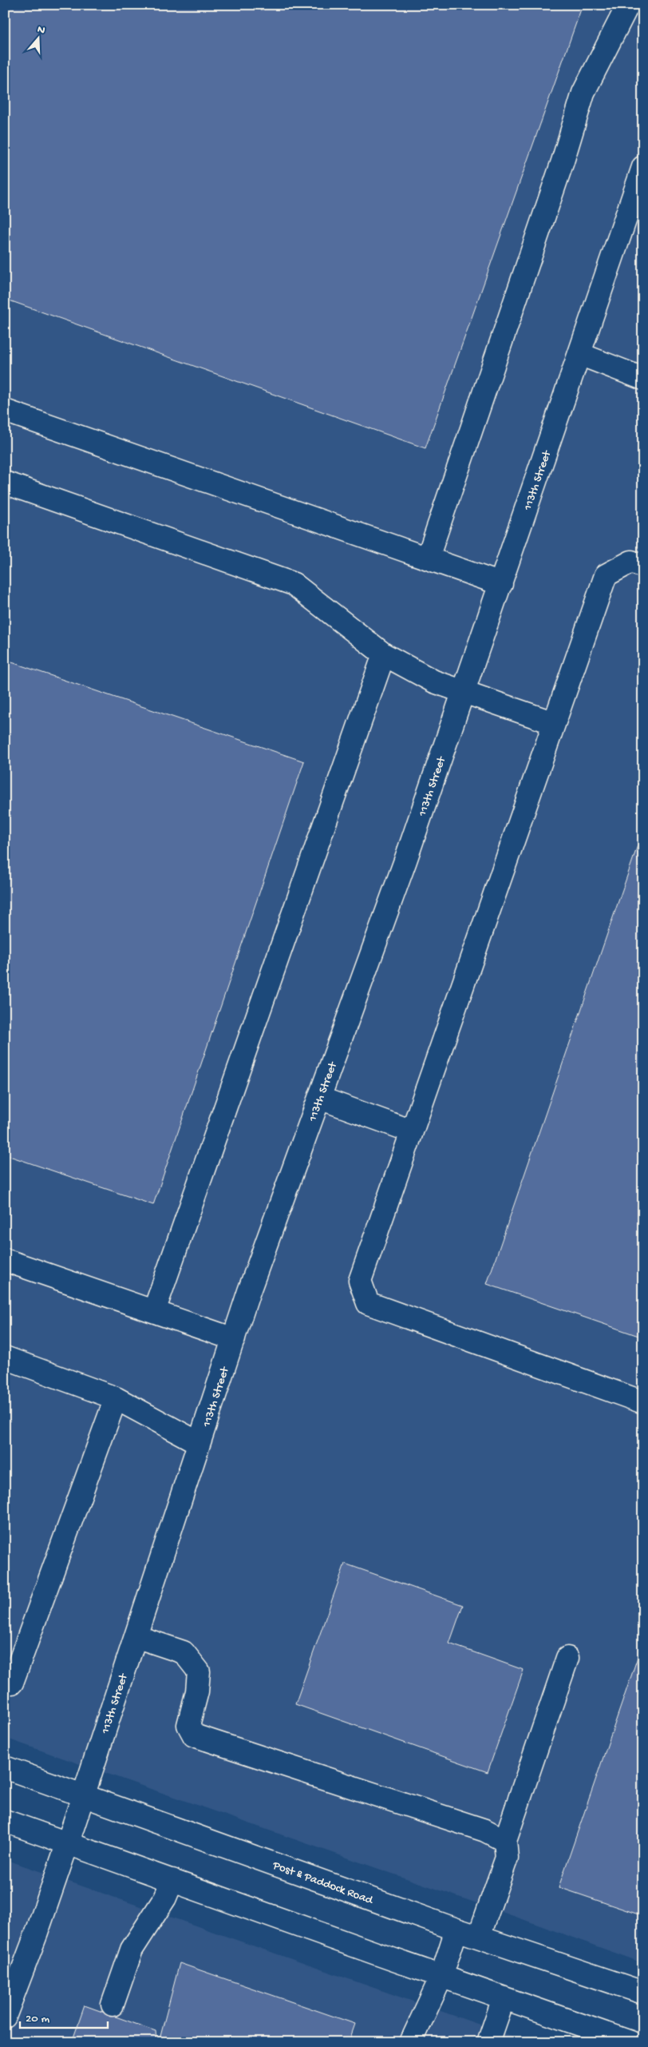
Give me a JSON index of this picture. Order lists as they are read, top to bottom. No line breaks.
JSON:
{"streets":{"street":["113th Street","Post & Paddock Road"]},"crossings":[["113th Street","Post & Paddock Road"]],"scale_bar":"20 m","north":"top"}
